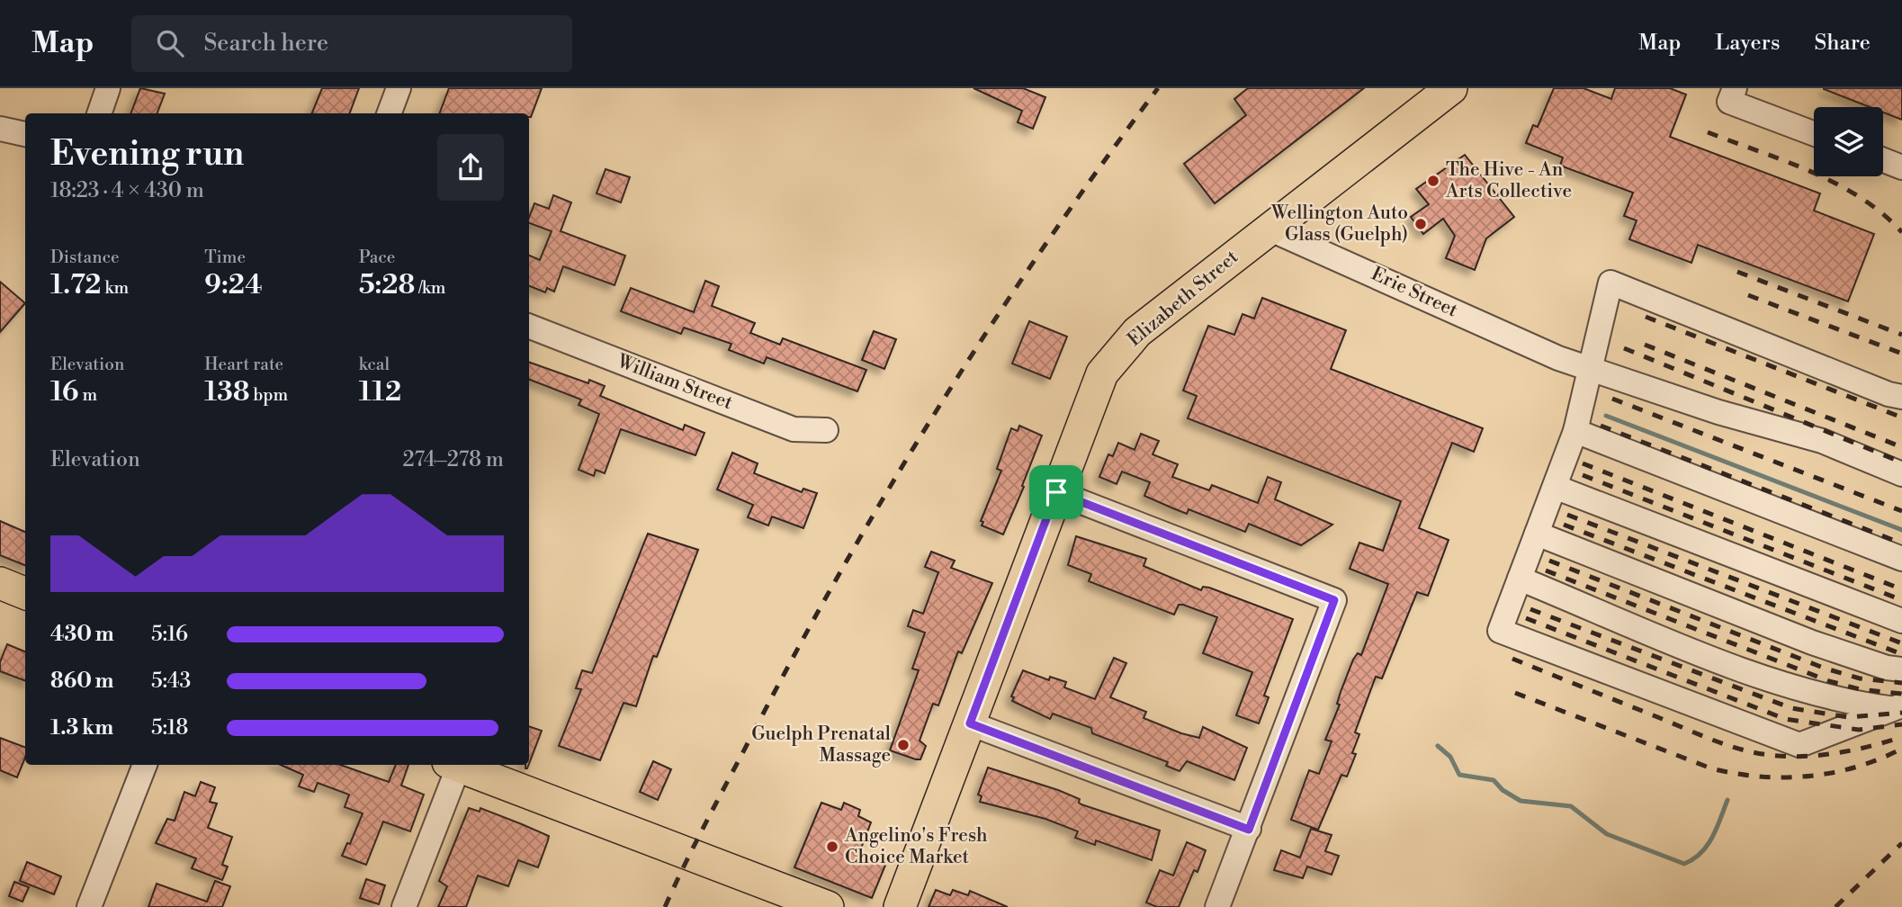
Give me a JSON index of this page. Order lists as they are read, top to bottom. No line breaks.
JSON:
{"streets":{"main road":["Elizabeth Street"],"street":["Erie Street","William Street"]},"crossings":[["Erie Street","Elizabeth Street"]],"places":["The Hive - An Arts Collective","Wellington Auto Glass (Guelph)","Guelph Prenatal Massage","Angelino's Fresh Choice Market"],"page":{"header":"Map","search":"Search here","nav":["Map","Layers","Share"],"heading":["Evening run","18:23 · 4 × 430 m"],"stats":[["Distance","1.72 km"],["Time","9:24"],["Pace","5:28 /km"],["Elevation","16 m"],["Heart rate","138 bpm"],["kcal","112"]],"chart":["Elevation","274–278 m"],"list":[{"name":"430 m","note":"5:16"},{"name":"860 m","note":"5:43"},{"name":"1.3 km","note":"5:18"}]}}
